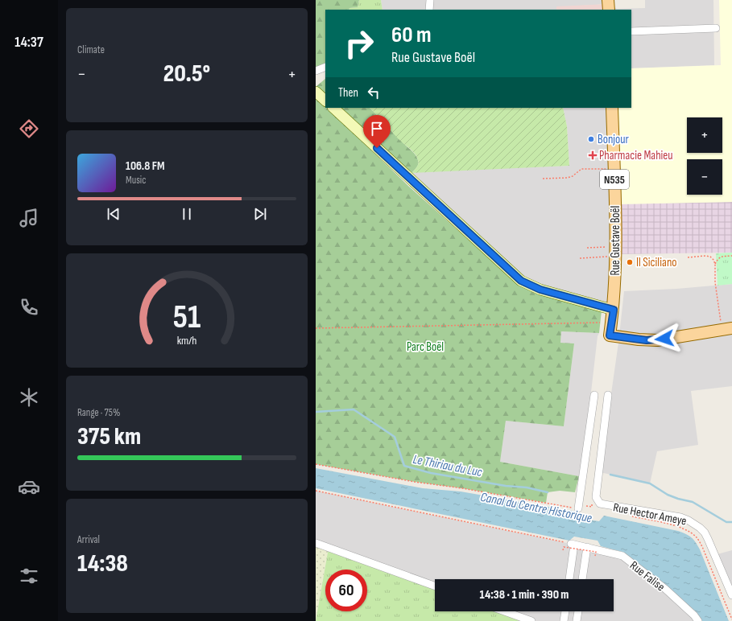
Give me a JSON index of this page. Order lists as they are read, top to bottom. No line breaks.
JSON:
{"streets":{"main road":["N535","Rue Gustave Boël"],"street":["Rue Hector Ameye","Rue Falise"]},"water":["Le Thiriau du Luc","Canal du Centre Historique"],"parks":["Parc Boël"],"places":{"other":["Bonjour","Il Siciliano"],"health":["Pharmacie Mahieu"]},"page":{"tabs":"14:37","tile":["Climate",["Range · 75%","375 km"],["Arrival","14:38"]],"turn":["60 m","Rue Gustave Boël"],"heat":["−","20.5°","+"],"then":"Then","map_buttons":["+","−"],"song":["106.8 FM","Music"],"limit":"60","trip":"14:38 · 1 min · 390 m","gauge":["51","km/h"]}}
